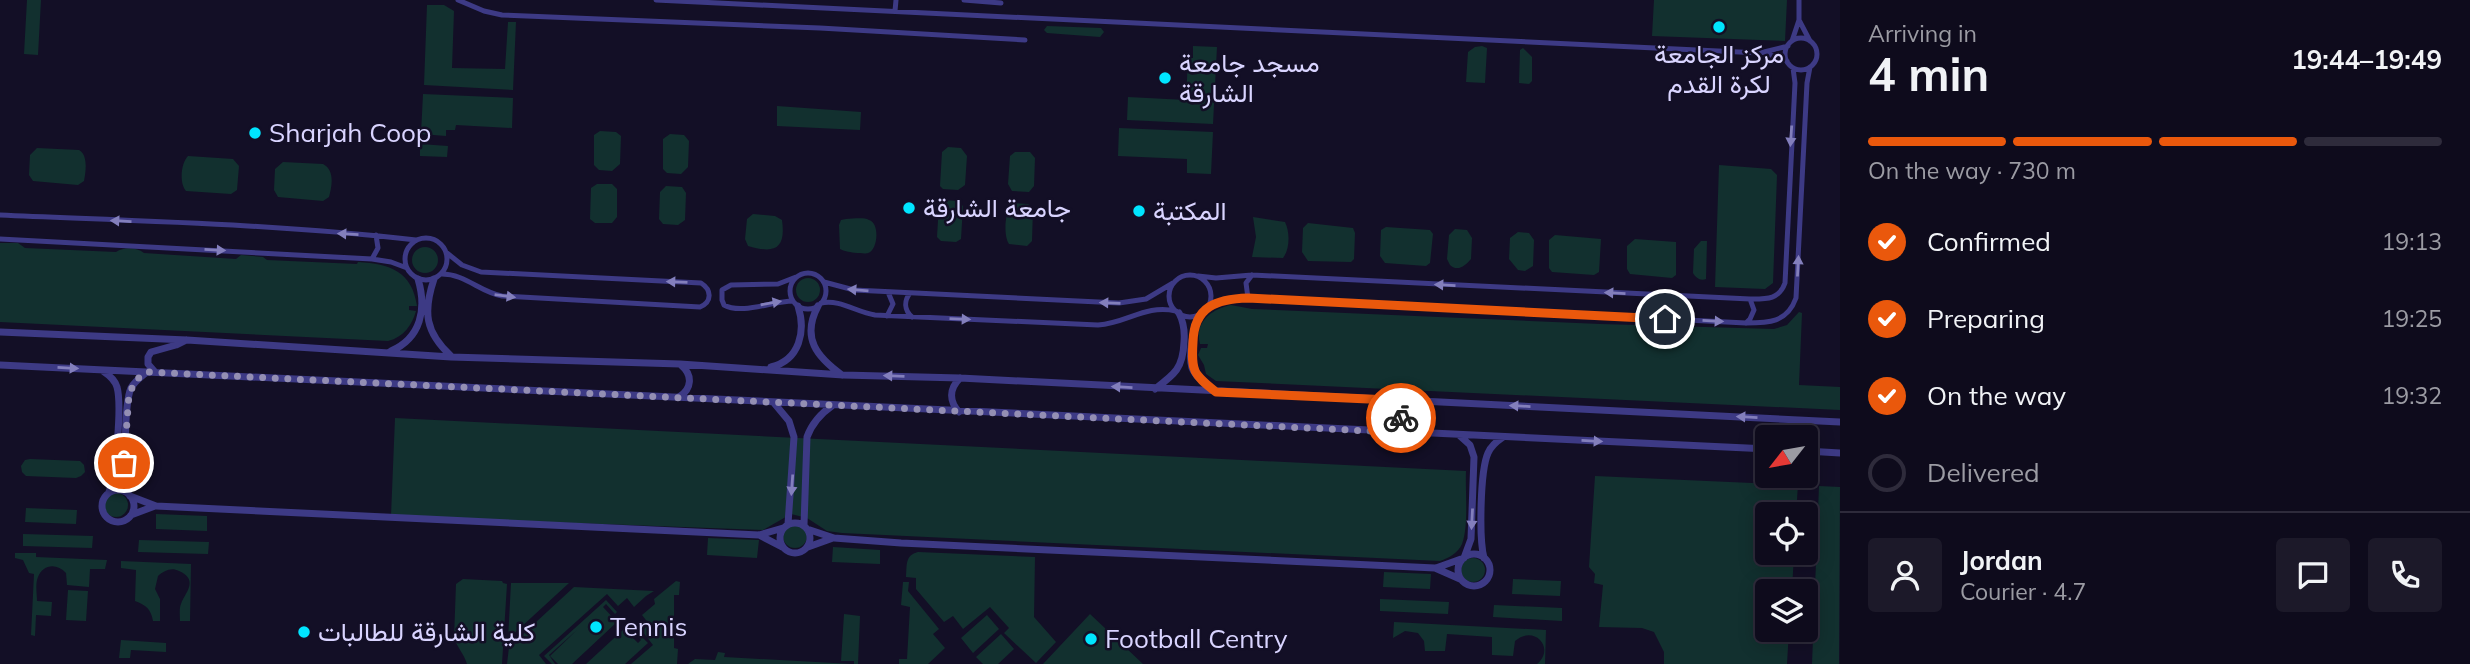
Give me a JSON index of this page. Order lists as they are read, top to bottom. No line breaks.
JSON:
{"places":["مركز الجامعة لكرة القدم","مسجد جامعة الشارقة","Sharjah Coop","جامعة الشارقة","المكتبة","Tennis","كلية الشارقة للطالبات","Football Centry"],"north":"bottom left","page":{"heading":["4 min","Arriving in","19:44–19:49"],"panel":["Jordan","Courier · 4.7"],"bar":"On the way · 730 m","list":[["Confirmed","19:13"],["Preparing","19:25"],["On the way","19:32"],"Delivered"]}}
